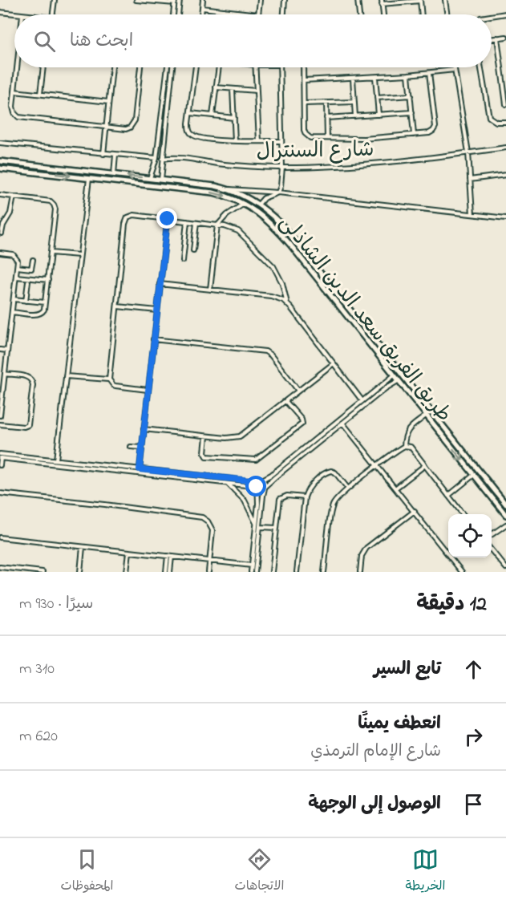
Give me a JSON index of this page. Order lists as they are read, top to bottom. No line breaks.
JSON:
{"streets":{"street":["شارع السنترال","طريق الفريق سعد الدين الشاذلى"]},"page":{"search":"ابحث هنا","heading":["12 دقيقة","سيرًا · 930 m"],"list":[["تابع السير","310 m"],["انعطف يمينًا","شارع الإمام الترمذي","620 m"],"الوصول إلى الوجهة"],"nav":["الخريطة","الاتجاهات","المحفوظات"]}}
